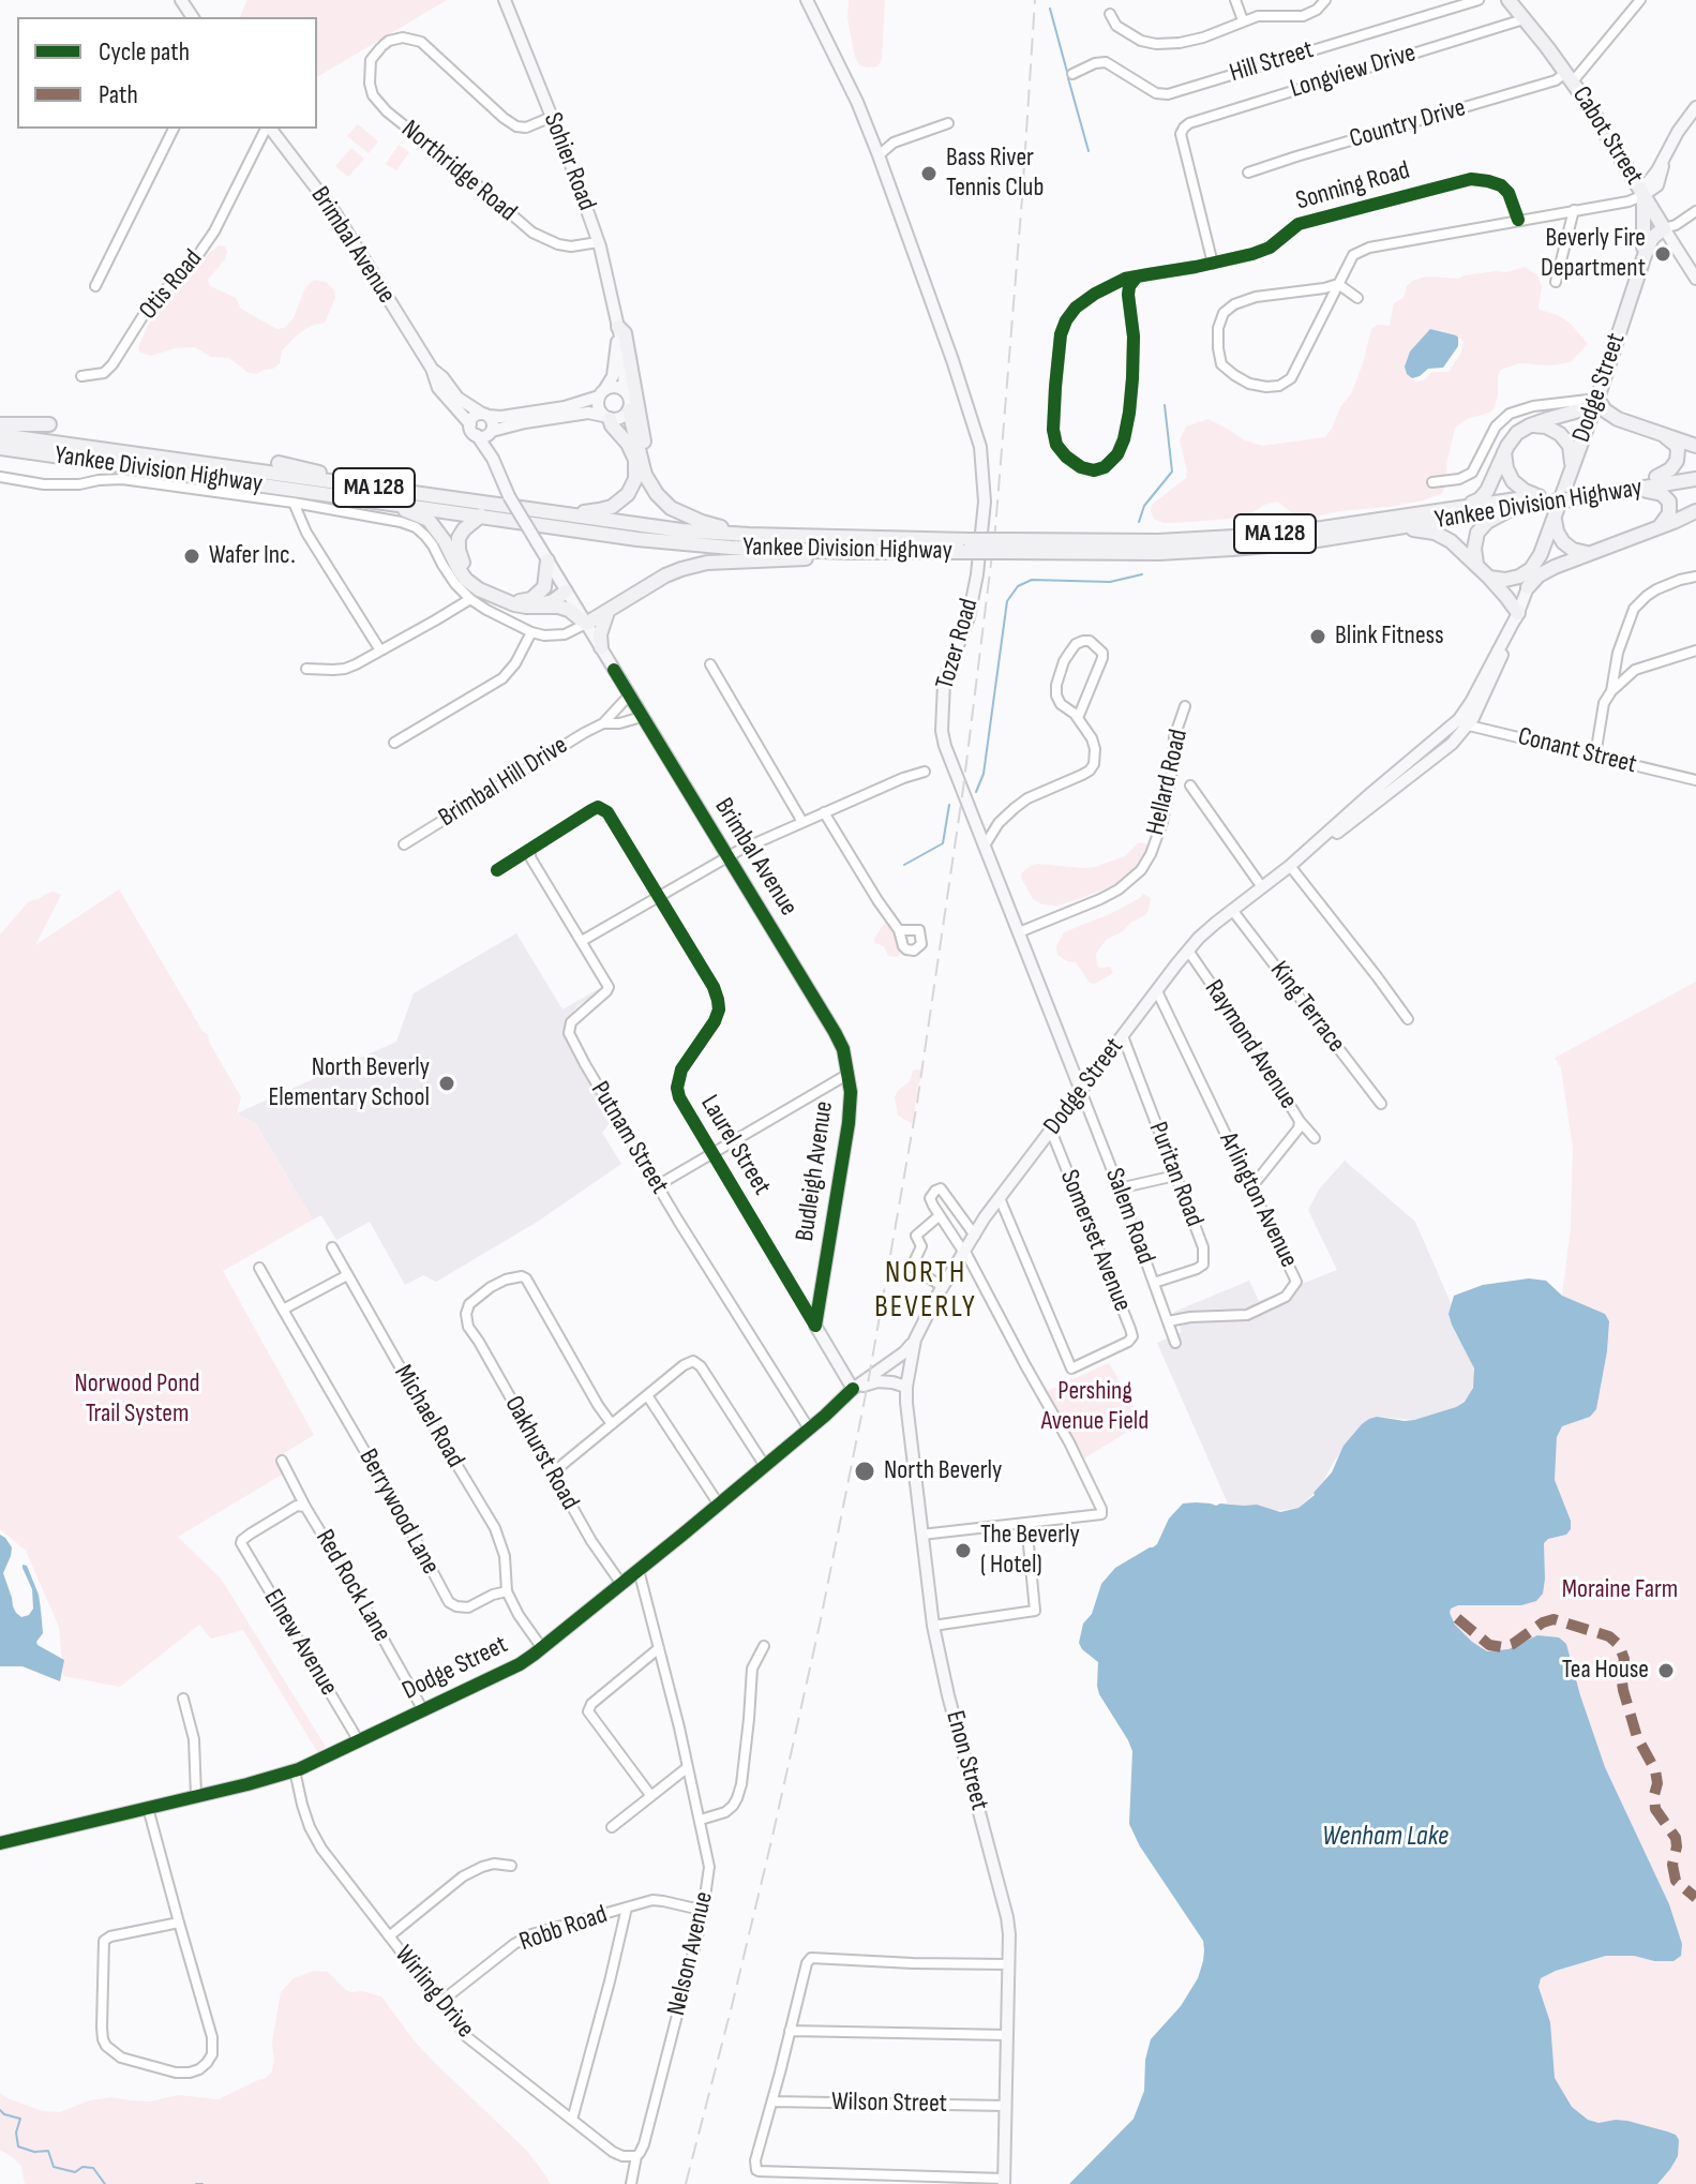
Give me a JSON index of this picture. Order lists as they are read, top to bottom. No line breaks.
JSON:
{"streets":{"highway":["Cabot Street","Dodge Street","Yankee Division Highway","MA 128"],"main road":["Sohier Road","Brimbal Avenue","Tozer Road","Laurel Street","Budleigh Avenue","Enon Street"],"street":["Hill Street","Longview Drive","Country Drive","Northridge Road","Sonning Road","Otis Road","Conant Street","Brimbal Hill Drive","Hellard Road","King Terrace","Raymond Avenue","Putnam Street","Puritan Road","Arlington Avenue","Salem Road","Somerset Avenue","Michael Road","Oakhurst Road","Berrywood Lane","Red Rock Lane","Elnew Avenue","Robb Road","Nelson Avenue","Wirling Drive","Wilson Street"]},"crossings":[["Longview Drive","Cabot Street"],["Longview Drive","Sonning Road"],["Country Drive","Cabot Street"],["Cabot Street","Dodge Street"],["Sohier Road","Northridge Road"],["Brimbal Avenue","Brimbal Hill Drive"],["Brimbal Avenue","Budleigh Avenue"],["Dodge Street","Tozer Road"],["Dodge Street","Conant Street"],["Dodge Street","King Terrace"],["Dodge Street","Raymond Avenue"],["Dodge Street","Putnam Street"],["Dodge Street","Laurel Street"],["Dodge Street","Puritan Road"],["Dodge Street","Arlington Avenue"],["Dodge Street","Salem Road"],["Dodge Street","Somerset Avenue"],["Dodge Street","Oakhurst Road"],["Dodge Street","Red Rock Lane"],["Dodge Street","Elnew Avenue"],["Dodge Street","Enon Street"],["Dodge Street","Nelson Avenue"],["Dodge Street","Wirling Drive"],["Tozer Road","Hellard Road"],["Tozer Road","Salem Road"],["Laurel Street","Budleigh Avenue"],["Puritan Road","Salem Road"],["Arlington Avenue","Salem Road"],["Michael Road","Berrywood Lane"],["Red Rock Lane","Elnew Avenue"],["Enon Street","Wilson Street"],["Robb Road","Nelson Avenue"],["Robb Road","Wirling Drive"],["Nelson Avenue","Wirling Drive"]],"districts":["NORTH BEVERLY"],"water":["Wenham Lake"],"parks":["Norwood Pond Trail System","Pershing Avenue Field","Moraine Farm"],"places":["Bass River Tennis Club","Beverly Fire Department","Wafer Inc.","Blink Fitness","North Beverly Elementary School","North Beverly","The Beverly ( Hotel)","Tea House"],"legend":["Cycle path","Path"]}
